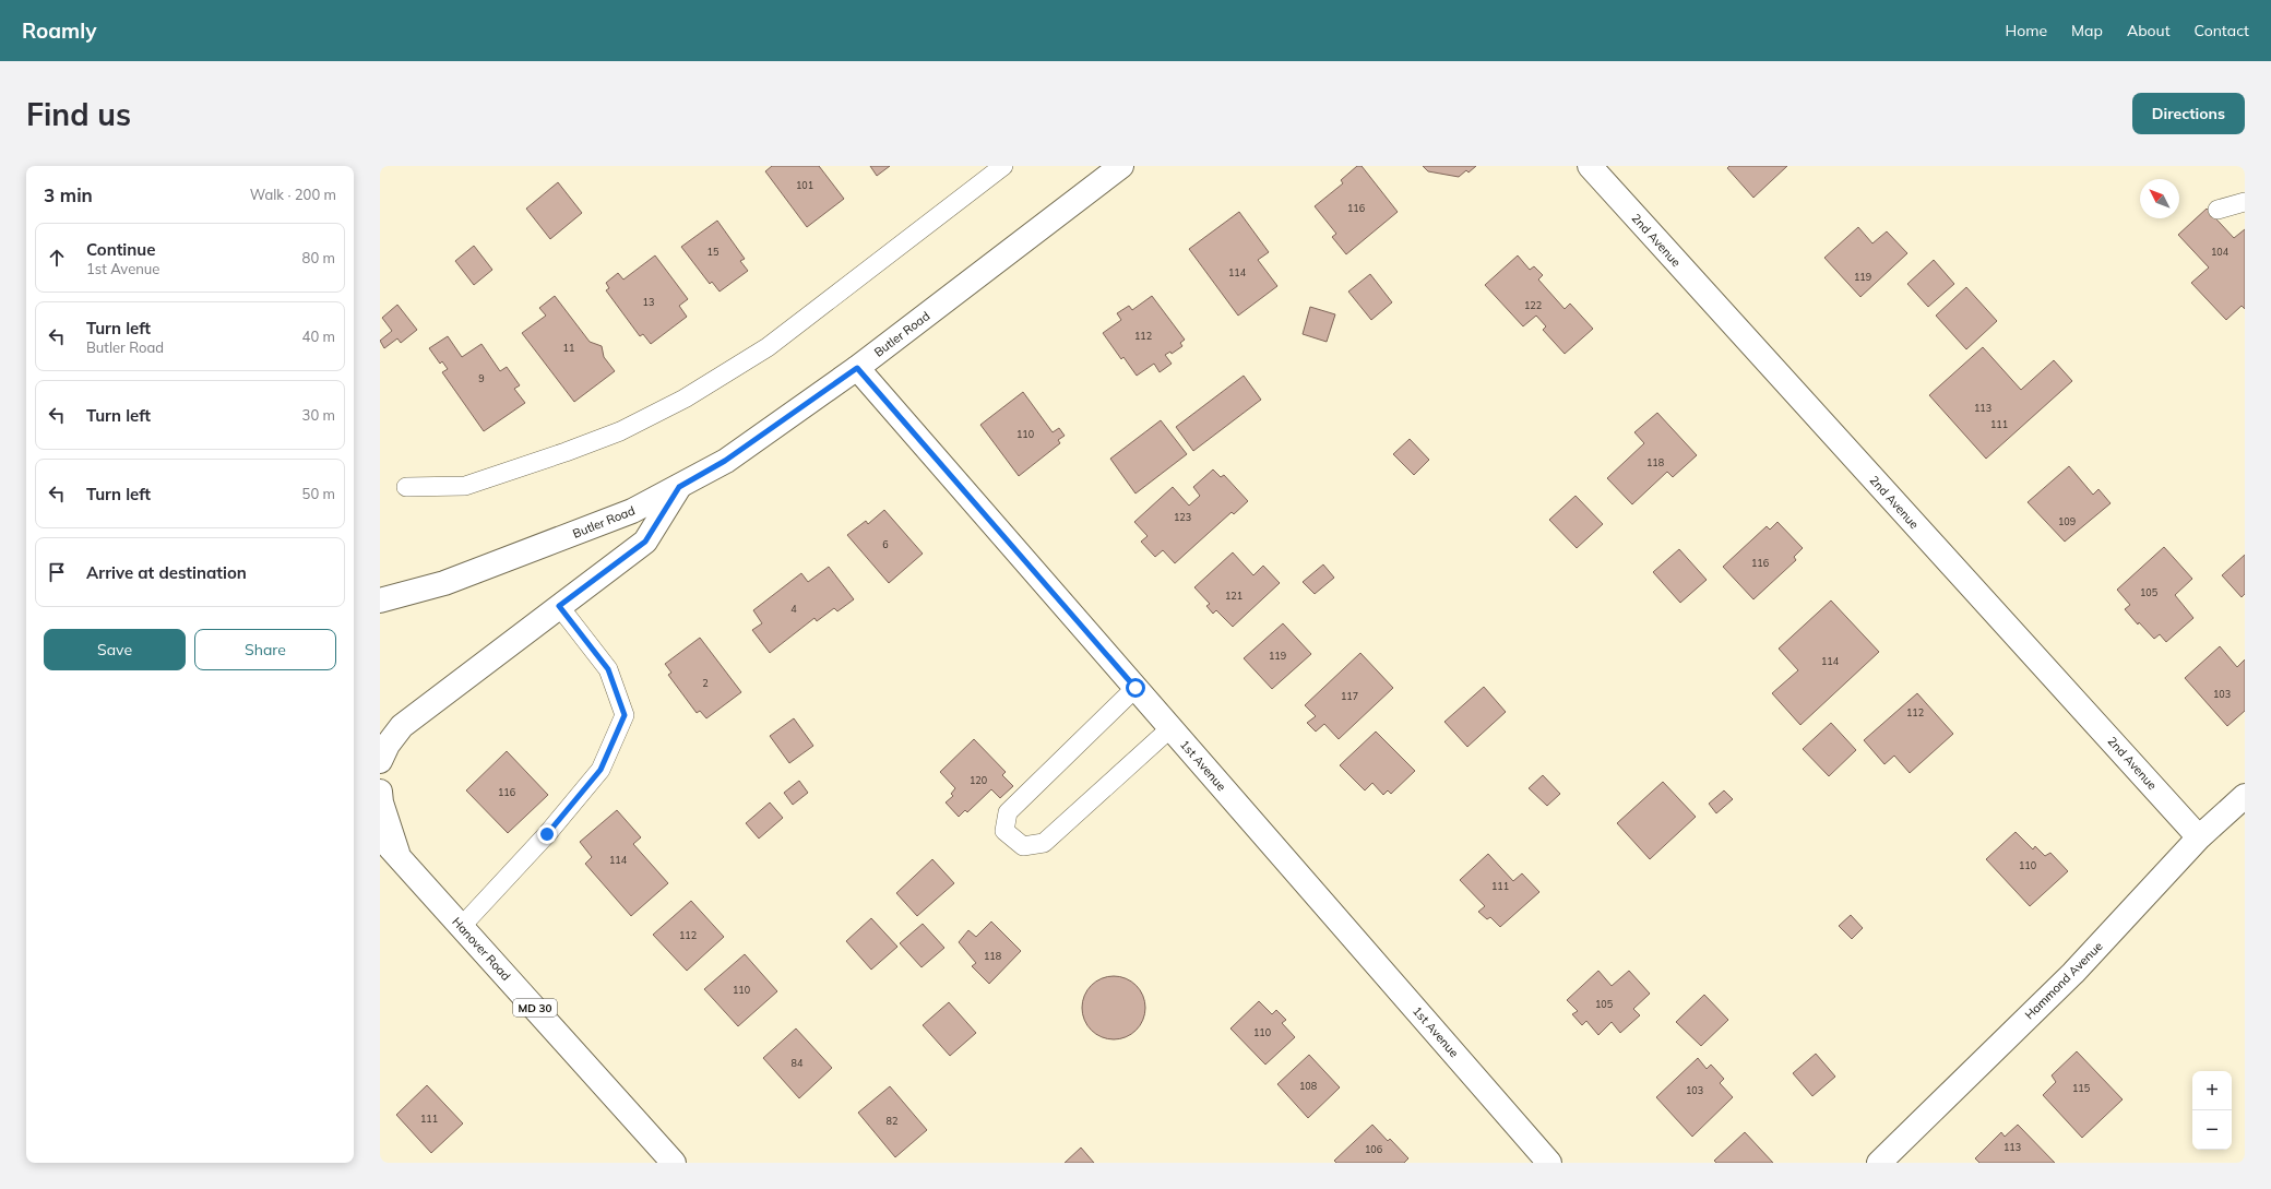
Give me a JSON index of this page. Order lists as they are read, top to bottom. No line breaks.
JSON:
{"streets":{"street":["2nd Avenue","Butler Road","1st Avenue","Hanover Road","Hammond Avenue","MD 30"]},"crossings":[["2nd Avenue","Hammond Avenue"],["Butler Road","1st Avenue"]],"house_numbers":["101","116","15","104","114","119","13","122","112","11","9","113","111","110","118","123","109","6","116","105","121","4","119","114","2","103","117","112","120","116","114","110","111","112","118","110","105","110","84","108","115","103","111","82","113","106"],"north":"top left","page":{"header":"Roamly","nav":["Home","Map","About","Contact"],"buttons":["Directions",["Save","Share"]],"title":"Find us","heading":["3 min","Walk · 200 m"],"list":[["Continue","1st Avenue","80 m"],["Turn left","Butler Road","40 m"],["Turn left","30 m"],["Turn left","50 m"],"Arrive at destination"],"map_buttons":["+","−"]}}
